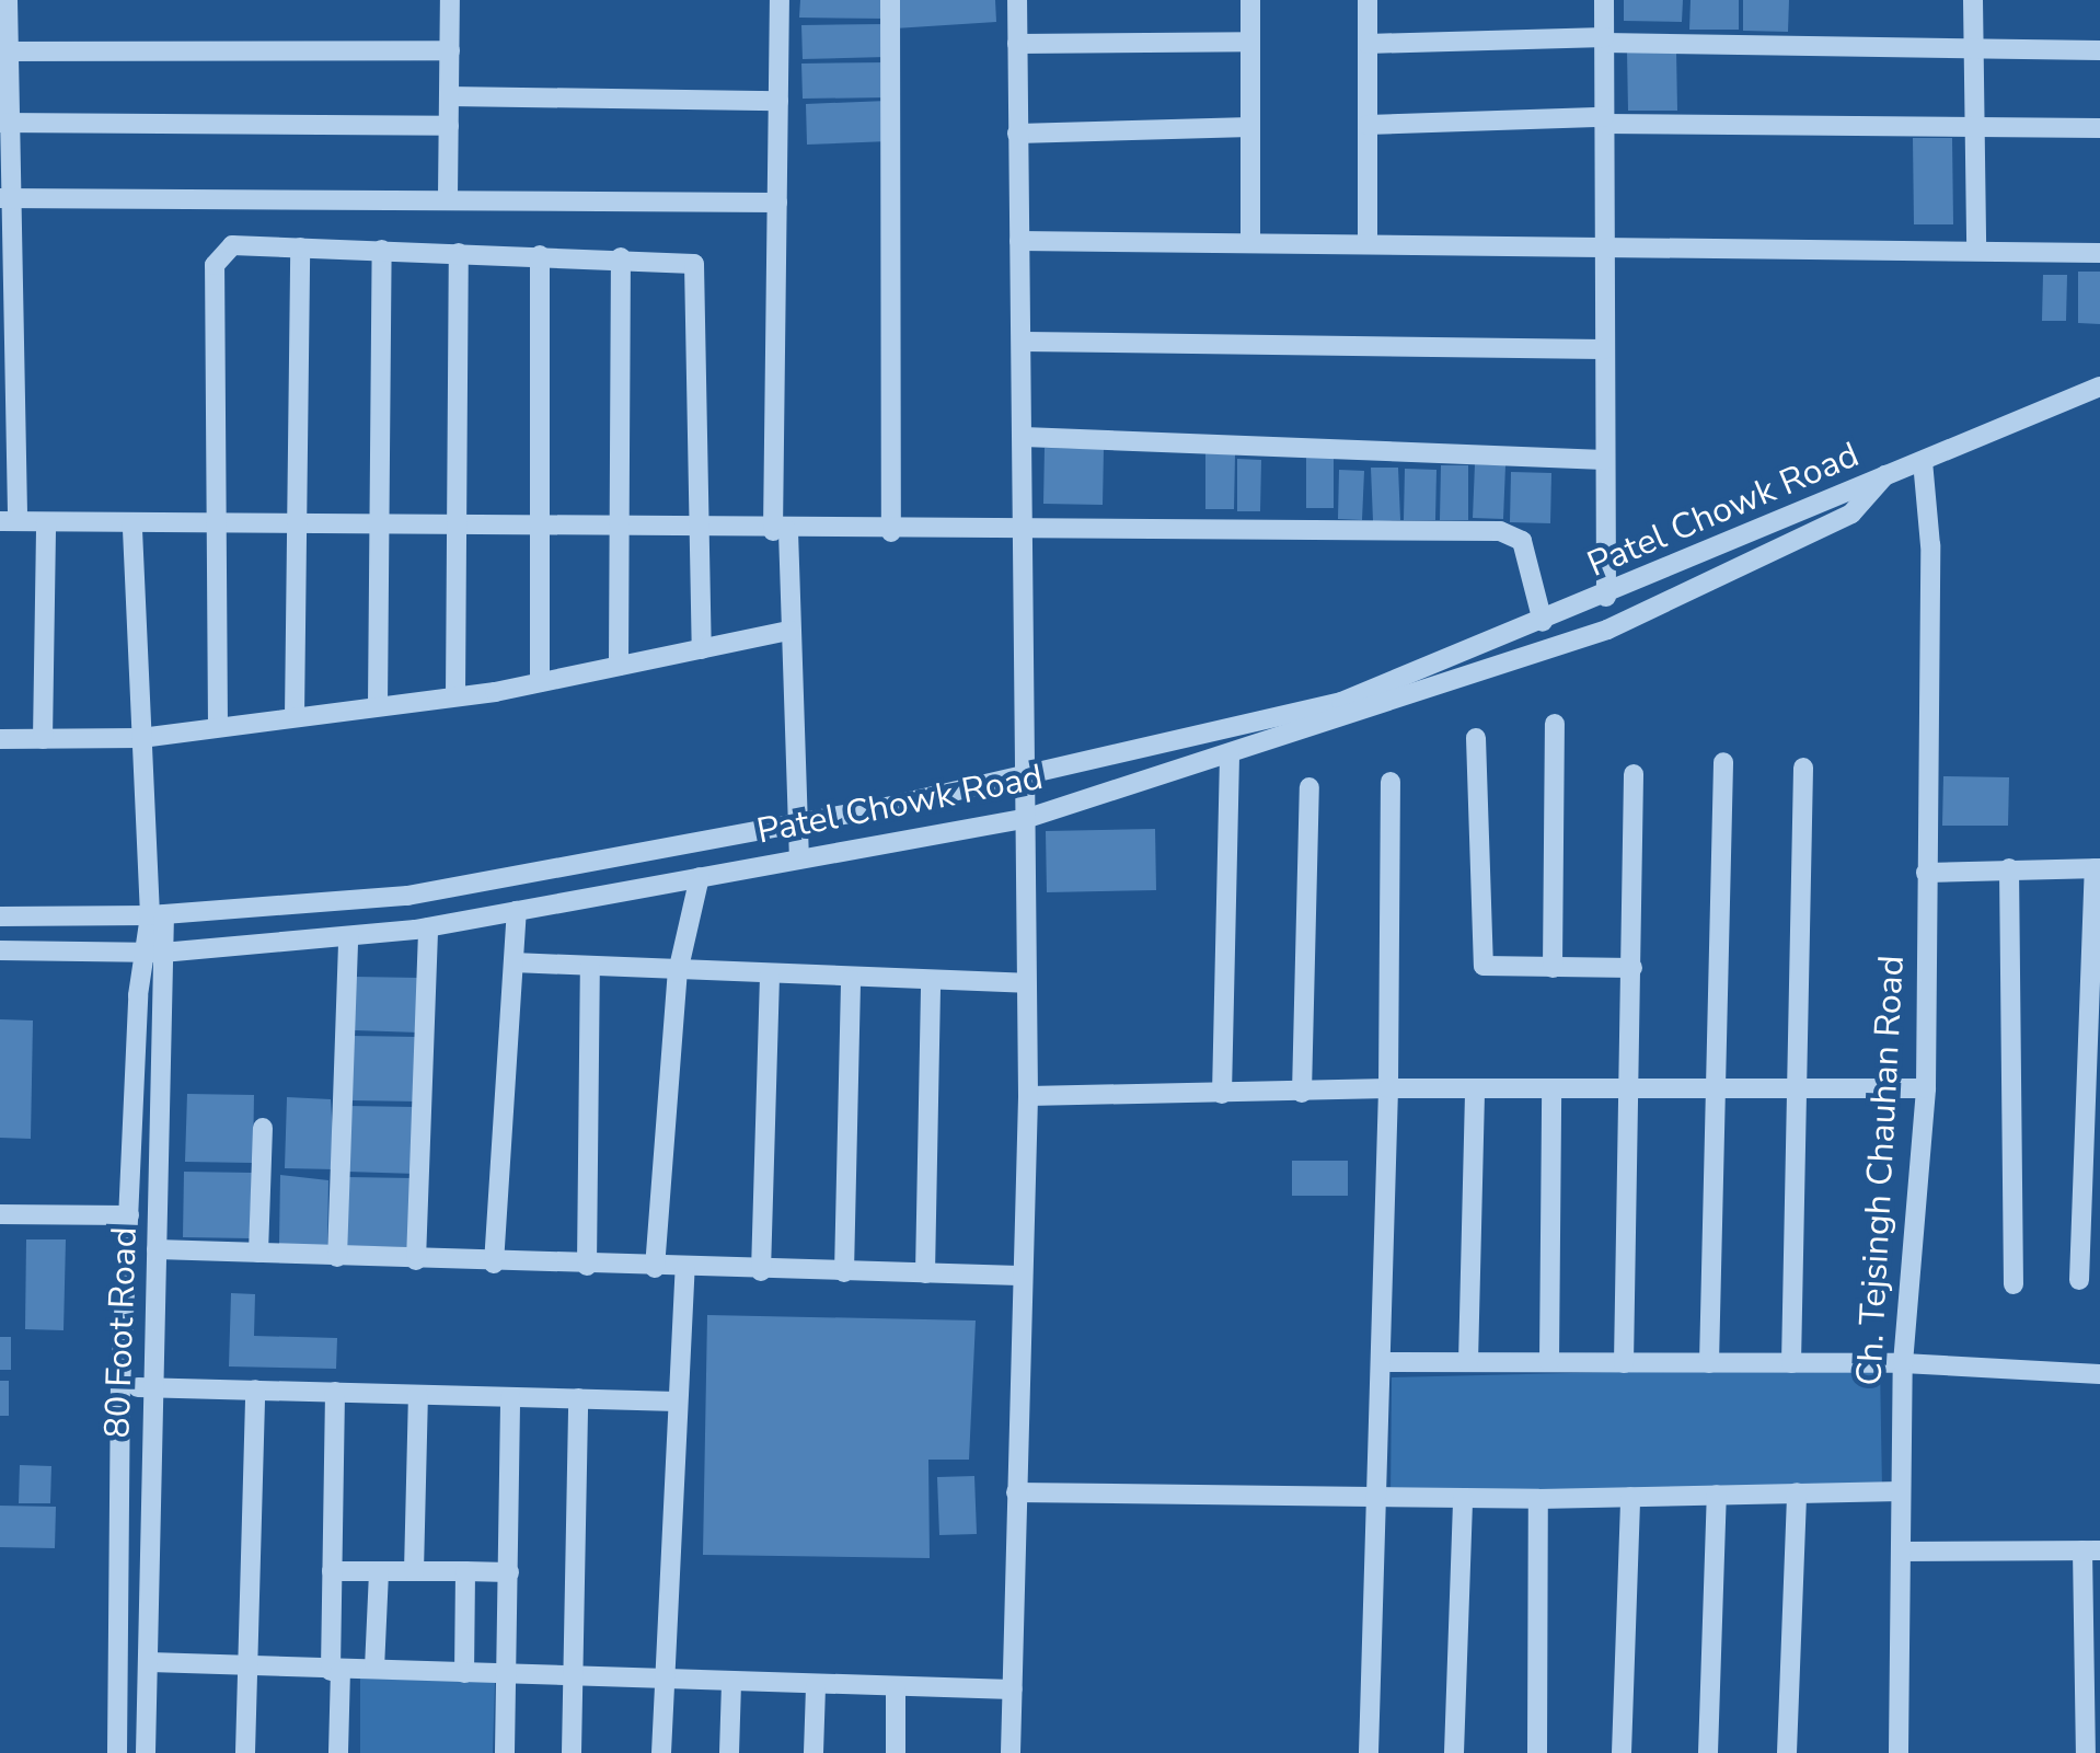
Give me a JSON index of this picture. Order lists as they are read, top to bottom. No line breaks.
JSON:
{"streets":{"street":["Patel Chowk Road","Ch. Tejsingh Chauhan Road","80 Foot Road"]},"crossings":[["Patel Chowk Road","80 Foot Road"]]}
